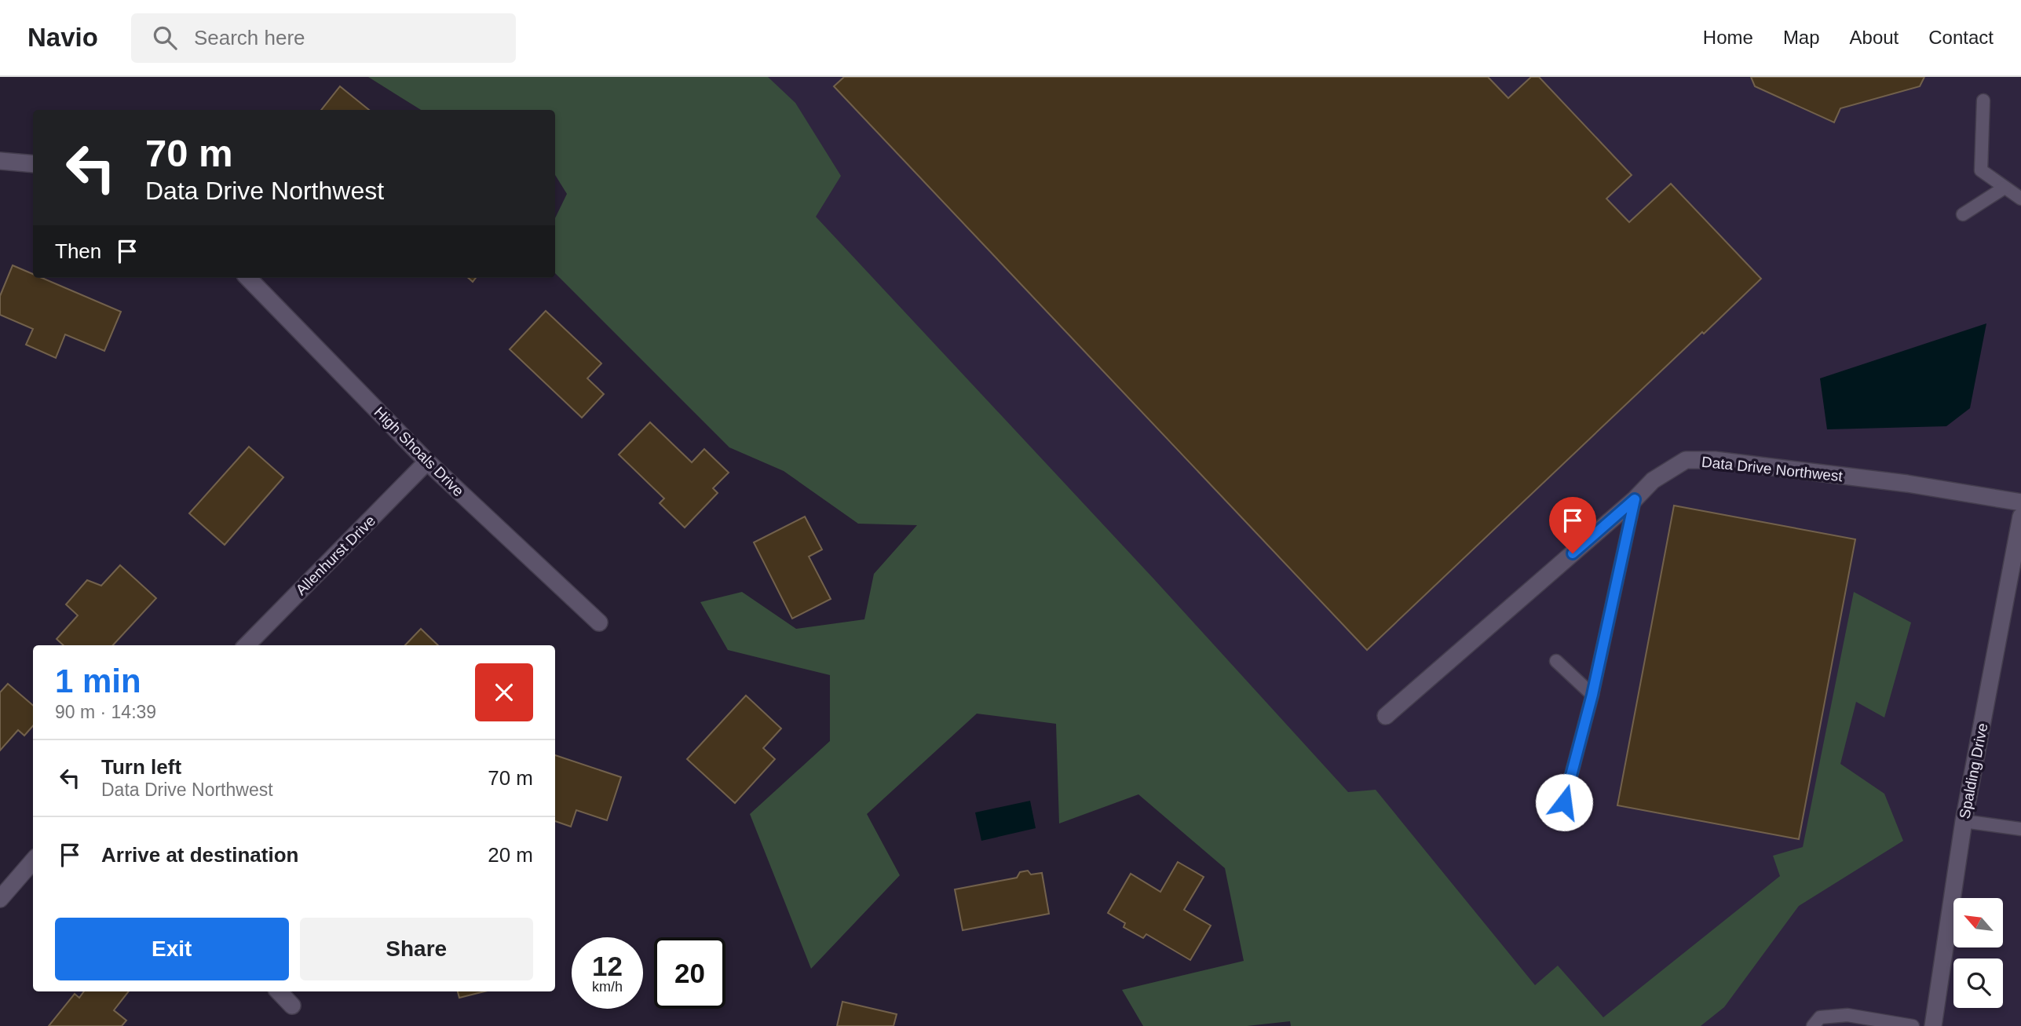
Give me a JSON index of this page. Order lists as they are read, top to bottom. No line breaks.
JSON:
{"streets":{"street":["High Shoals Drive","Data Drive Northwest","Allenhurst Drive","Spalding Drive"]},"crossings":[["High Shoals Drive","Allenhurst Drive"]],"north":"top left","page":{"header":"Navio","search":"Search here","nav":["Home","Map","About","Contact"],"turn":["70 m","Data Drive Northwest"],"then":"Then","heading":["1 min","90 m · 14:39"],"list":[{"name":"Turn left","note":"Data Drive Northwest","value":"70 m"},{"name":"Arrive at destination","value":"20 m"}],"buttons":["Exit","Share"],"speed":"12 km/h","limit":"20"}}
